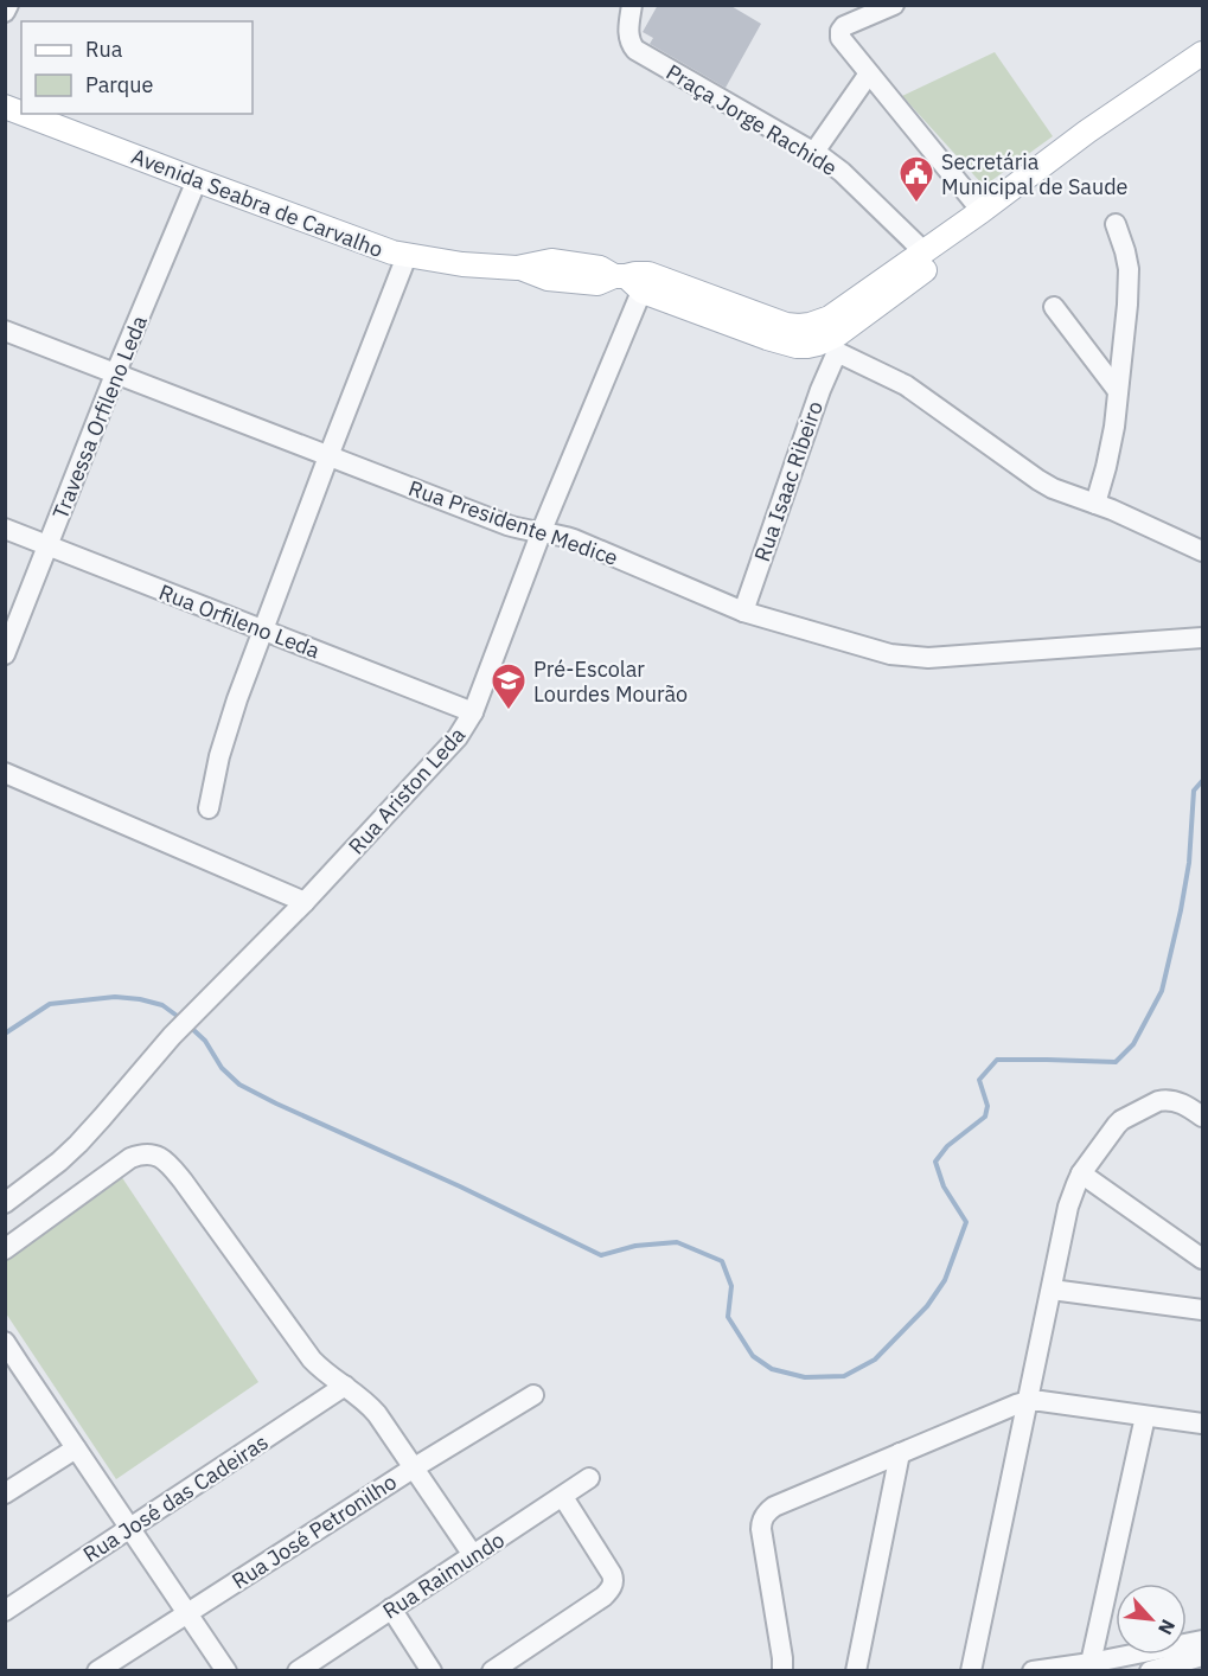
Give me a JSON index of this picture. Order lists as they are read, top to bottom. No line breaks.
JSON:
{"streets":{"main road":["Avenida Seabra de Carvalho"],"street":["Praça Jorge Rachide","Travessa Orfileno Leda","Rua Isaac Ribeiro","Rua Presidente Medice","Rua Orfileno Leda","Rua Ariston Leda","Rua José das Cadeiras","Rua José Petronilho","Rua Raimundo"]},"crossings":[["Avenida Seabra de Carvalho","Travessa Orfileno Leda"],["Avenida Seabra de Carvalho","Rua Isaac Ribeiro"],["Avenida Seabra de Carvalho","Rua Ariston Leda"],["Travessa Orfileno Leda","Rua Presidente Medice"],["Travessa Orfileno Leda","Rua Orfileno Leda"],["Rua Isaac Ribeiro","Rua Presidente Medice"],["Rua Presidente Medice","Rua Ariston Leda"],["Rua Orfileno Leda","Rua Ariston Leda"]],"places":{"public building":["Secretária Municipal de Saude"],"school or university":["Pré-Escolar Lourdes Mourão"]},"legend":["Rua","Parque"],"north":"bottom right"}
